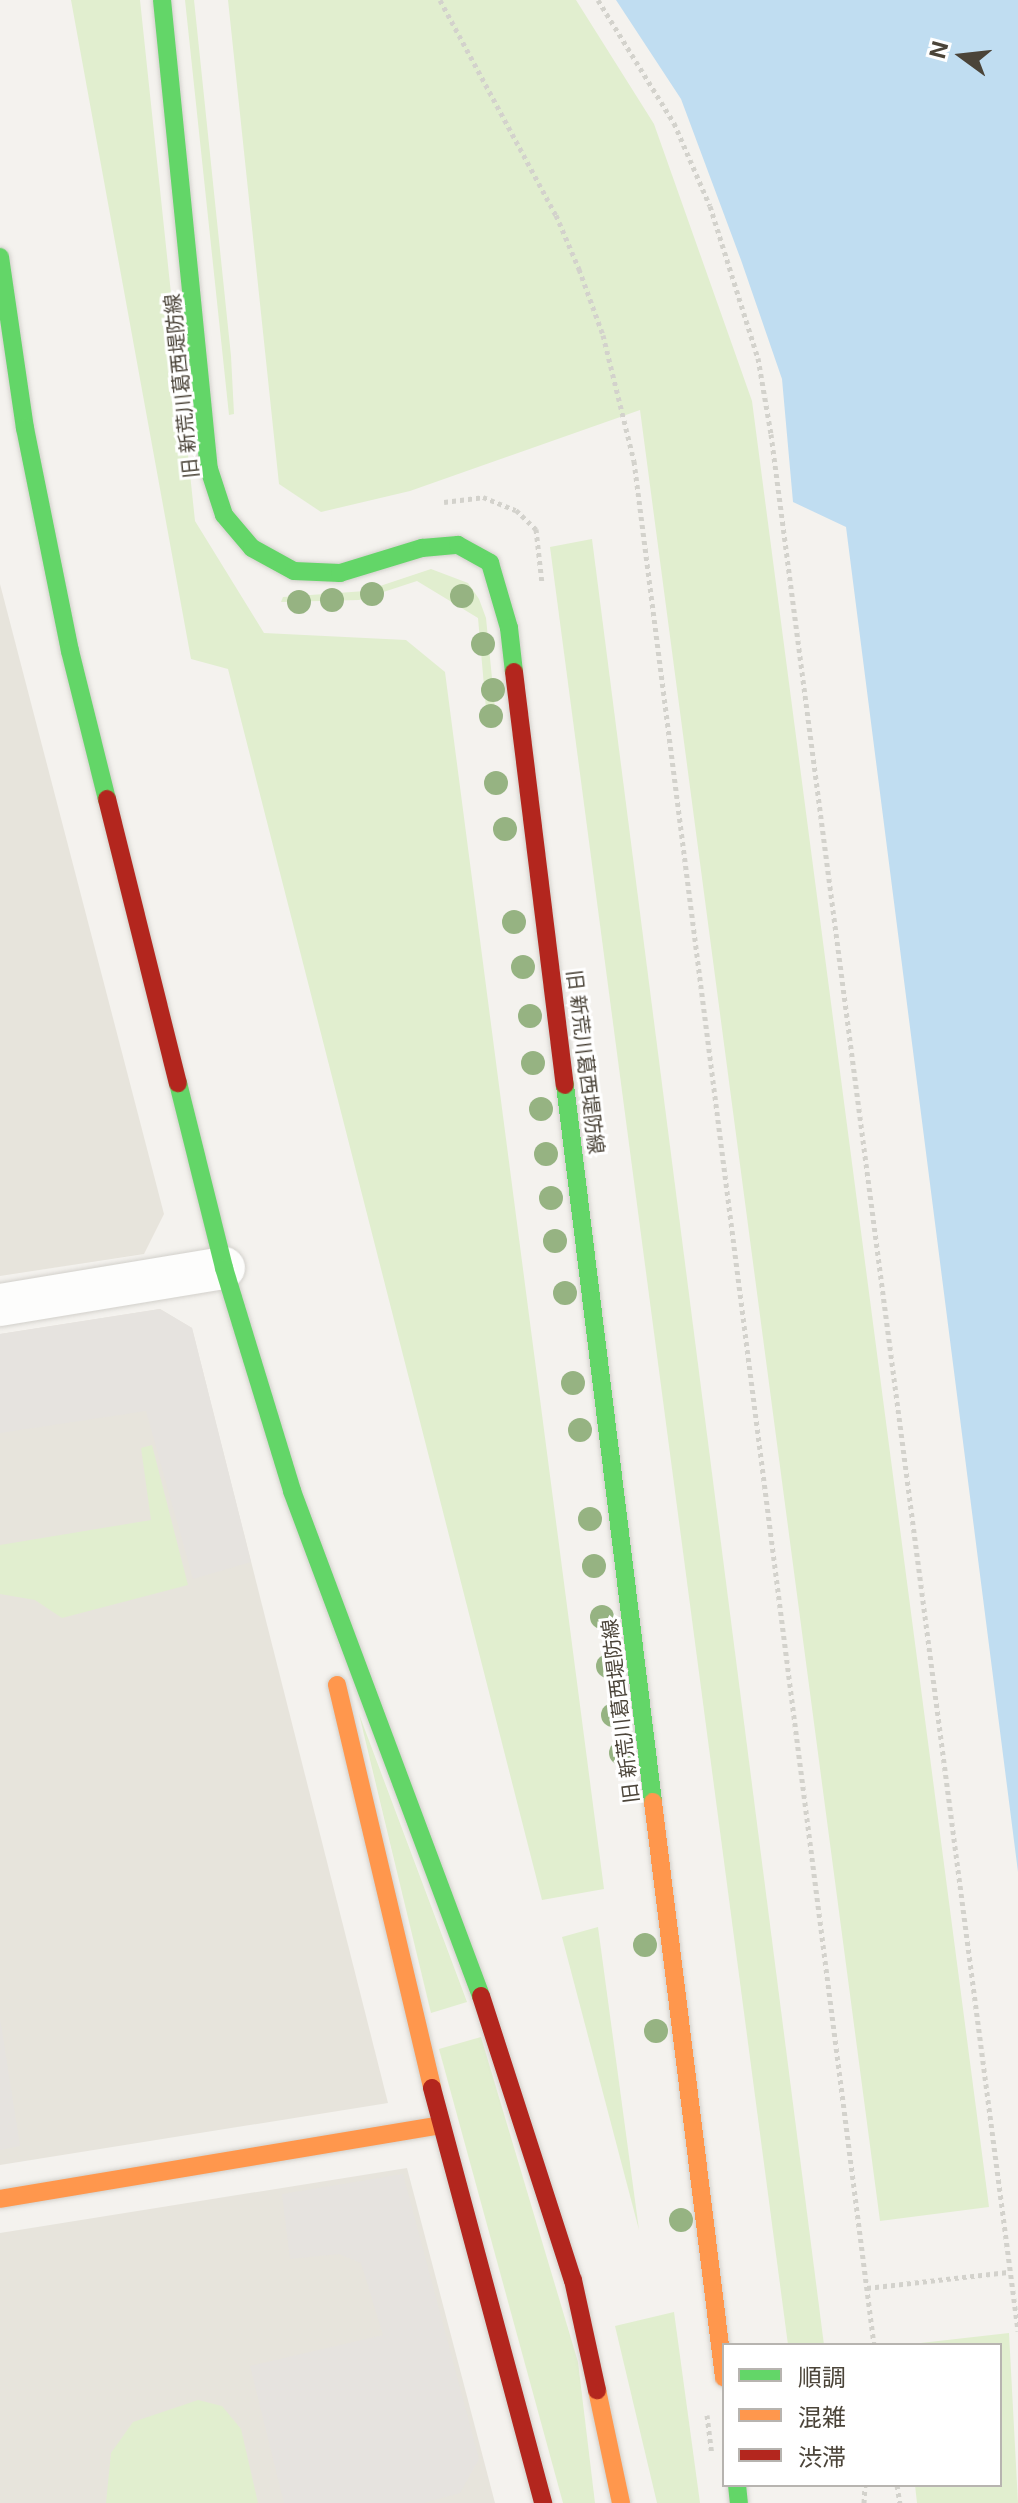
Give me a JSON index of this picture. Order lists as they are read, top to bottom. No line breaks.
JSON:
{"streets":{"street":["旧 新荒川葛西堤防線"]},"legend":["順調","混雑","渋滞"],"north":"left"}
